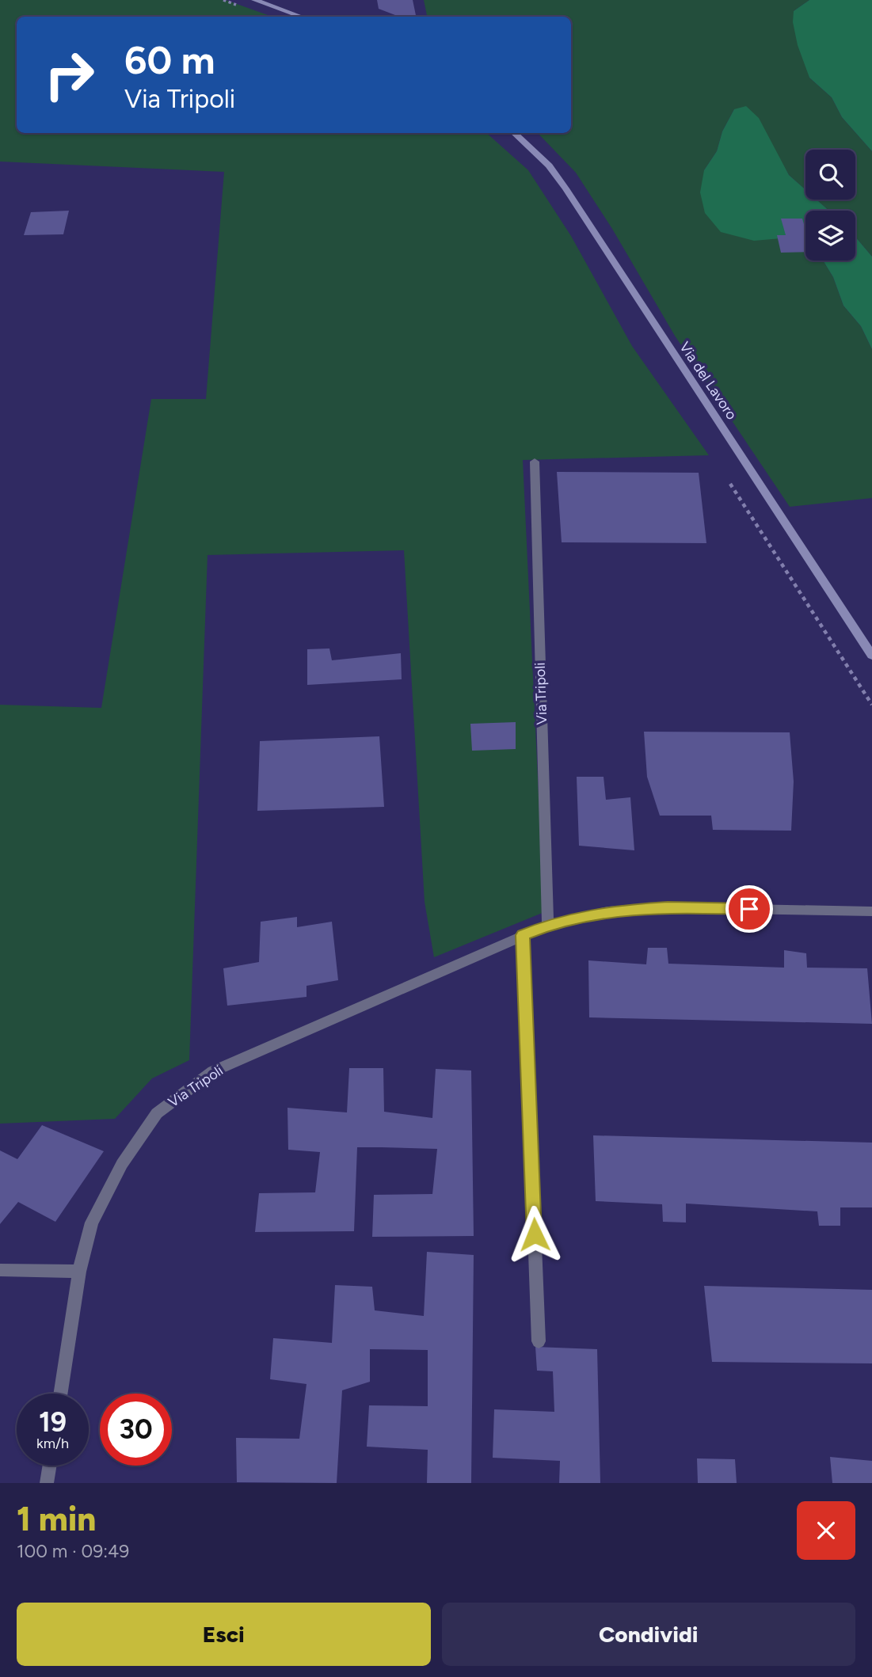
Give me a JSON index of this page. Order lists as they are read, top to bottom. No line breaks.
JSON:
{"streets":{"street":["Via del Lavoro","Via Tripoli"]},"page":{"turn":["60 m","Via Tripoli"],"speed":"19 km/h","limit":"30","heading":["1 min","100 m · 09:49"],"buttons":["Esci","Condividi"]}}
